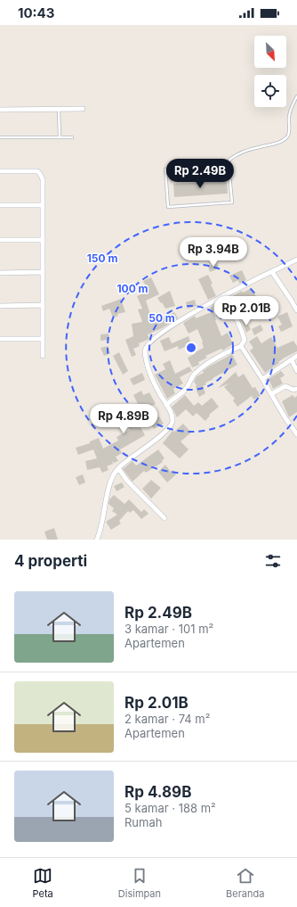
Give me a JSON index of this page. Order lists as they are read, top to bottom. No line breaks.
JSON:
{"north":"bottom right","page":{"status":"10:43","price":["Rp 2.49B","Rp 3.94B","Rp 2.01B","Rp 4.89B"],"heading":"4 properti","list":[{"name":"Rp 2.49B","note":"3 kamar · 101 m² · Apartemen"},{"name":"Rp 2.01B","note":"2 kamar · 74 m² · Apartemen"},{"name":"Rp 4.89B","note":"5 kamar · 188 m² · Rumah"}],"tabs":["Peta","Disimpan","Beranda"]},"rings":["150 m","100 m","50 m"]}
